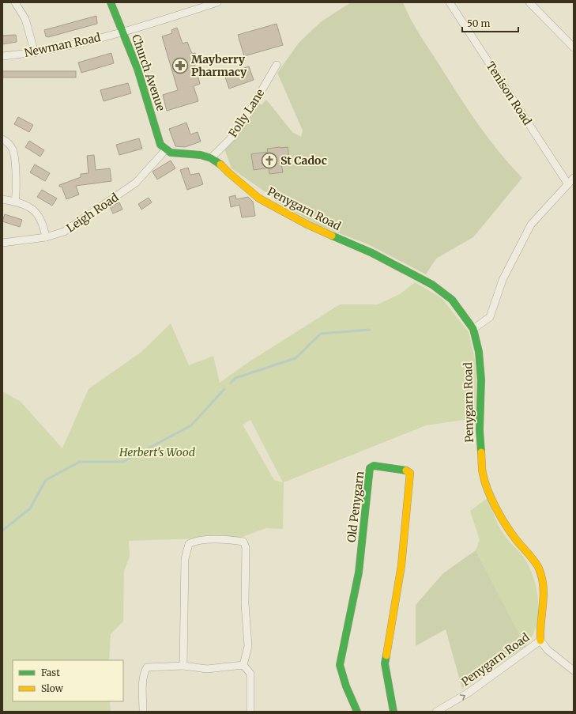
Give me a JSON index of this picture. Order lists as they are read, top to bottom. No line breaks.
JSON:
{"streets":{"street":["Newman Road","Church Avenue","Tenison Road","Folly Lane","Penygarn Road","Leigh Road","Old Penygarn"]},"crossings":[["Newman Road","Church Avenue"],["Church Avenue","Penygarn Road"],["Church Avenue","Leigh Road"],["Folly Lane","Penygarn Road"],["Penygarn Road","Leigh Road"]],"parks":["Herbert's Wood"],"places":{"pharmacy":["Mayberry Pharmacy"],"church":["St Cadoc"]},"legend":["Fast","Slow"],"scale_bar":"50 m"}
